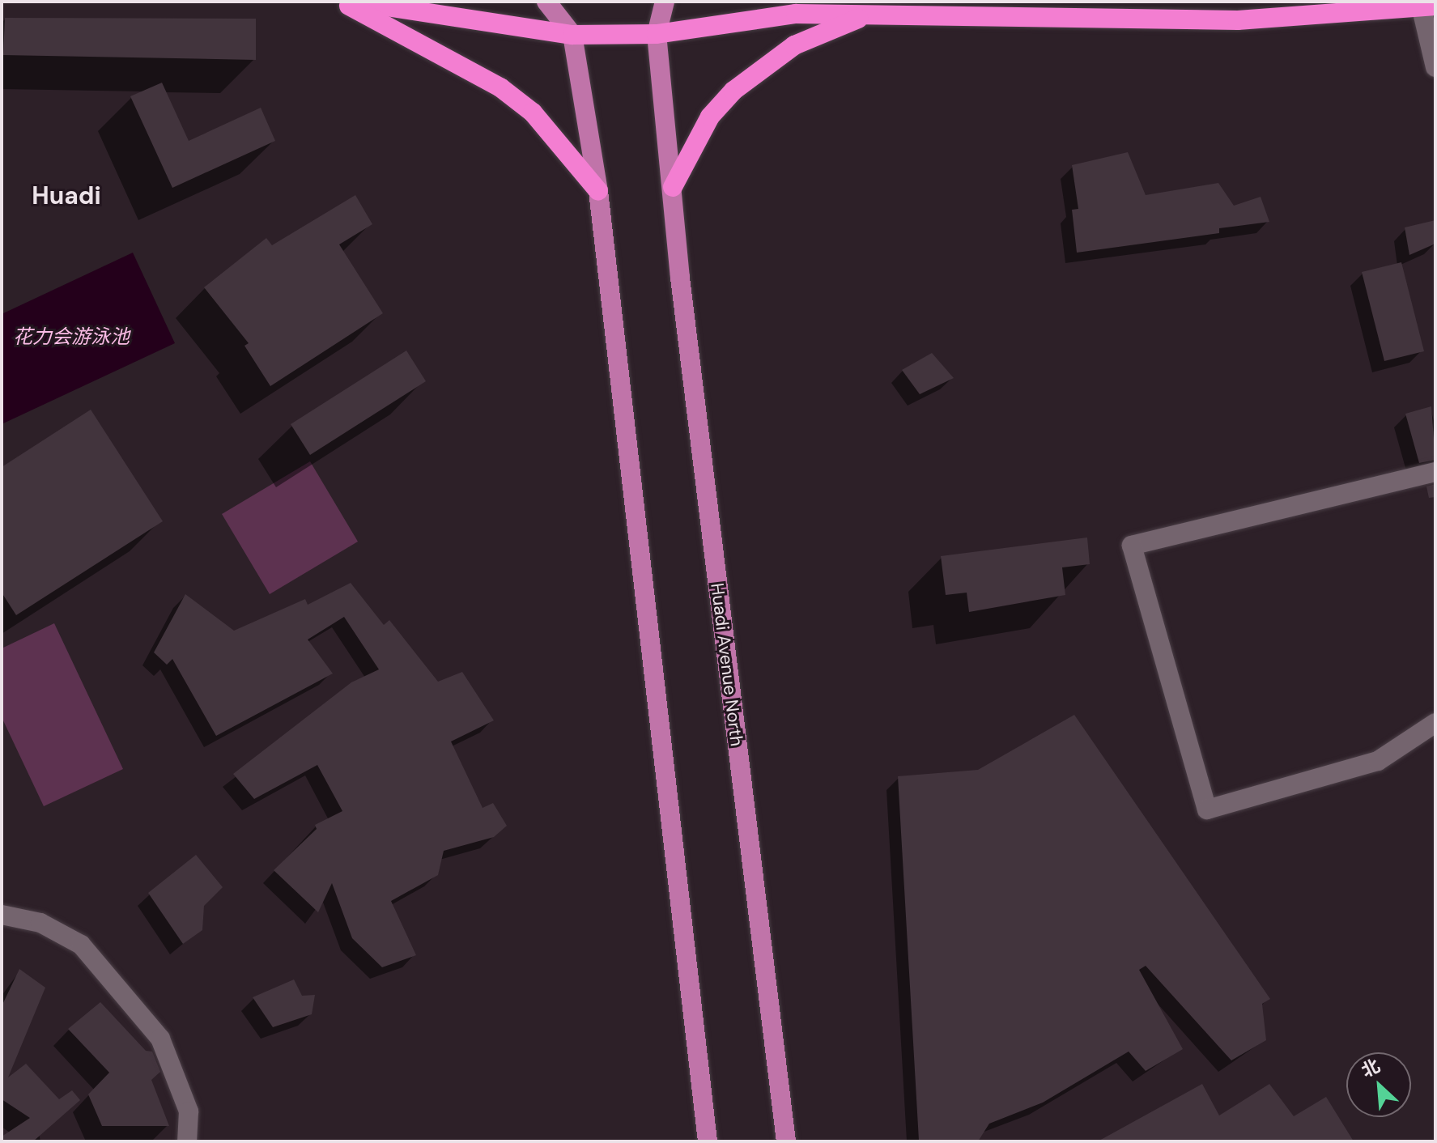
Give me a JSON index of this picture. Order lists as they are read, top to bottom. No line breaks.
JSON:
{"streets":{"main road":["Huadi Avenue North"]},"districts":["Huadi"],"water":["花力会游泳池"],"north":"top left"}
